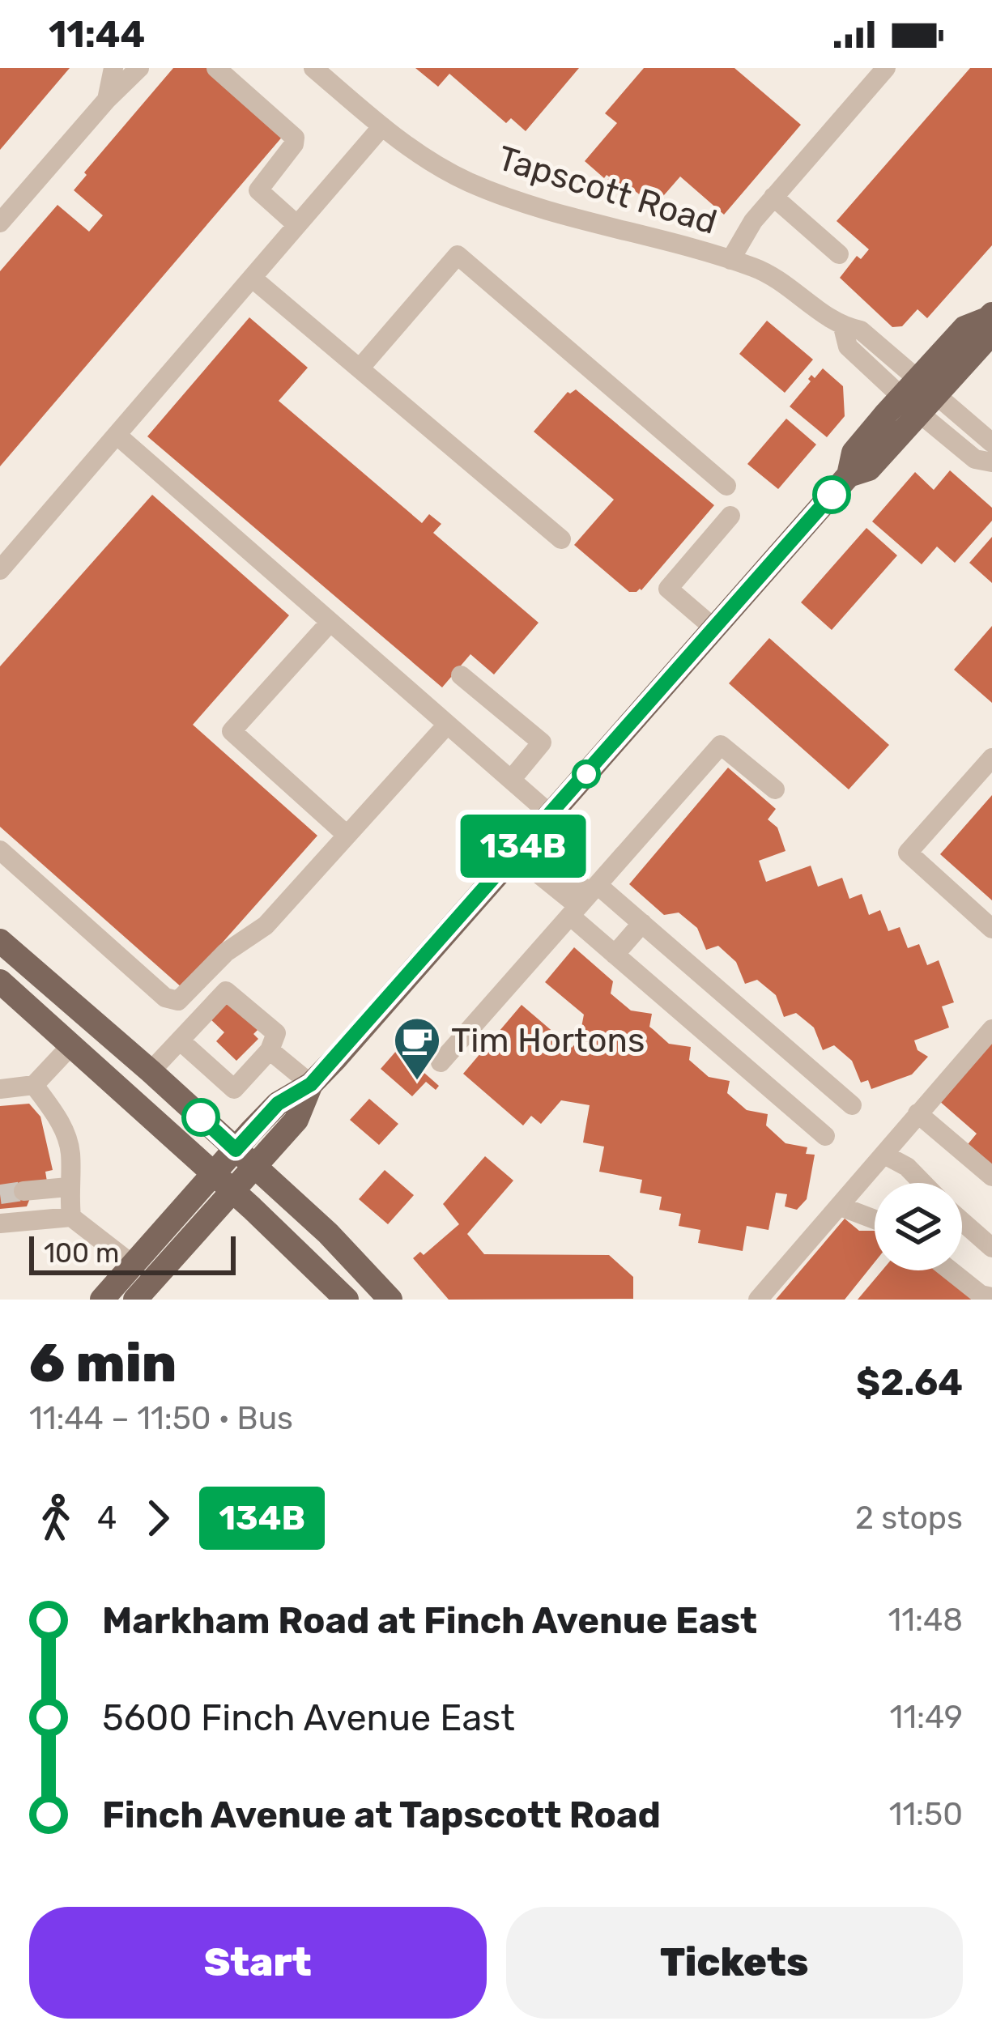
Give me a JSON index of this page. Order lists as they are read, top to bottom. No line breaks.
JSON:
{"streets":{"street":["Tapscott Road"]},"places":{"cafe":["Tim Hortons"]},"lines":["bus line 134B"],"scale_bar":"100 m","page":{"status":"11:44","on_map":"134B","scale":"100 m","heading":["6 min","11:44 – 11:50 · Bus","$2.64"],"legs":["4","134B","2 stops"],"list":[{"name":"Markham Road at Finch Avenue East","value":"11:48"},{"name":"5600 Finch Avenue East","value":"11:49"},{"name":"Finch Avenue at Tapscott Road","value":"11:50"}],"buttons":["Start","Tickets"]}}
